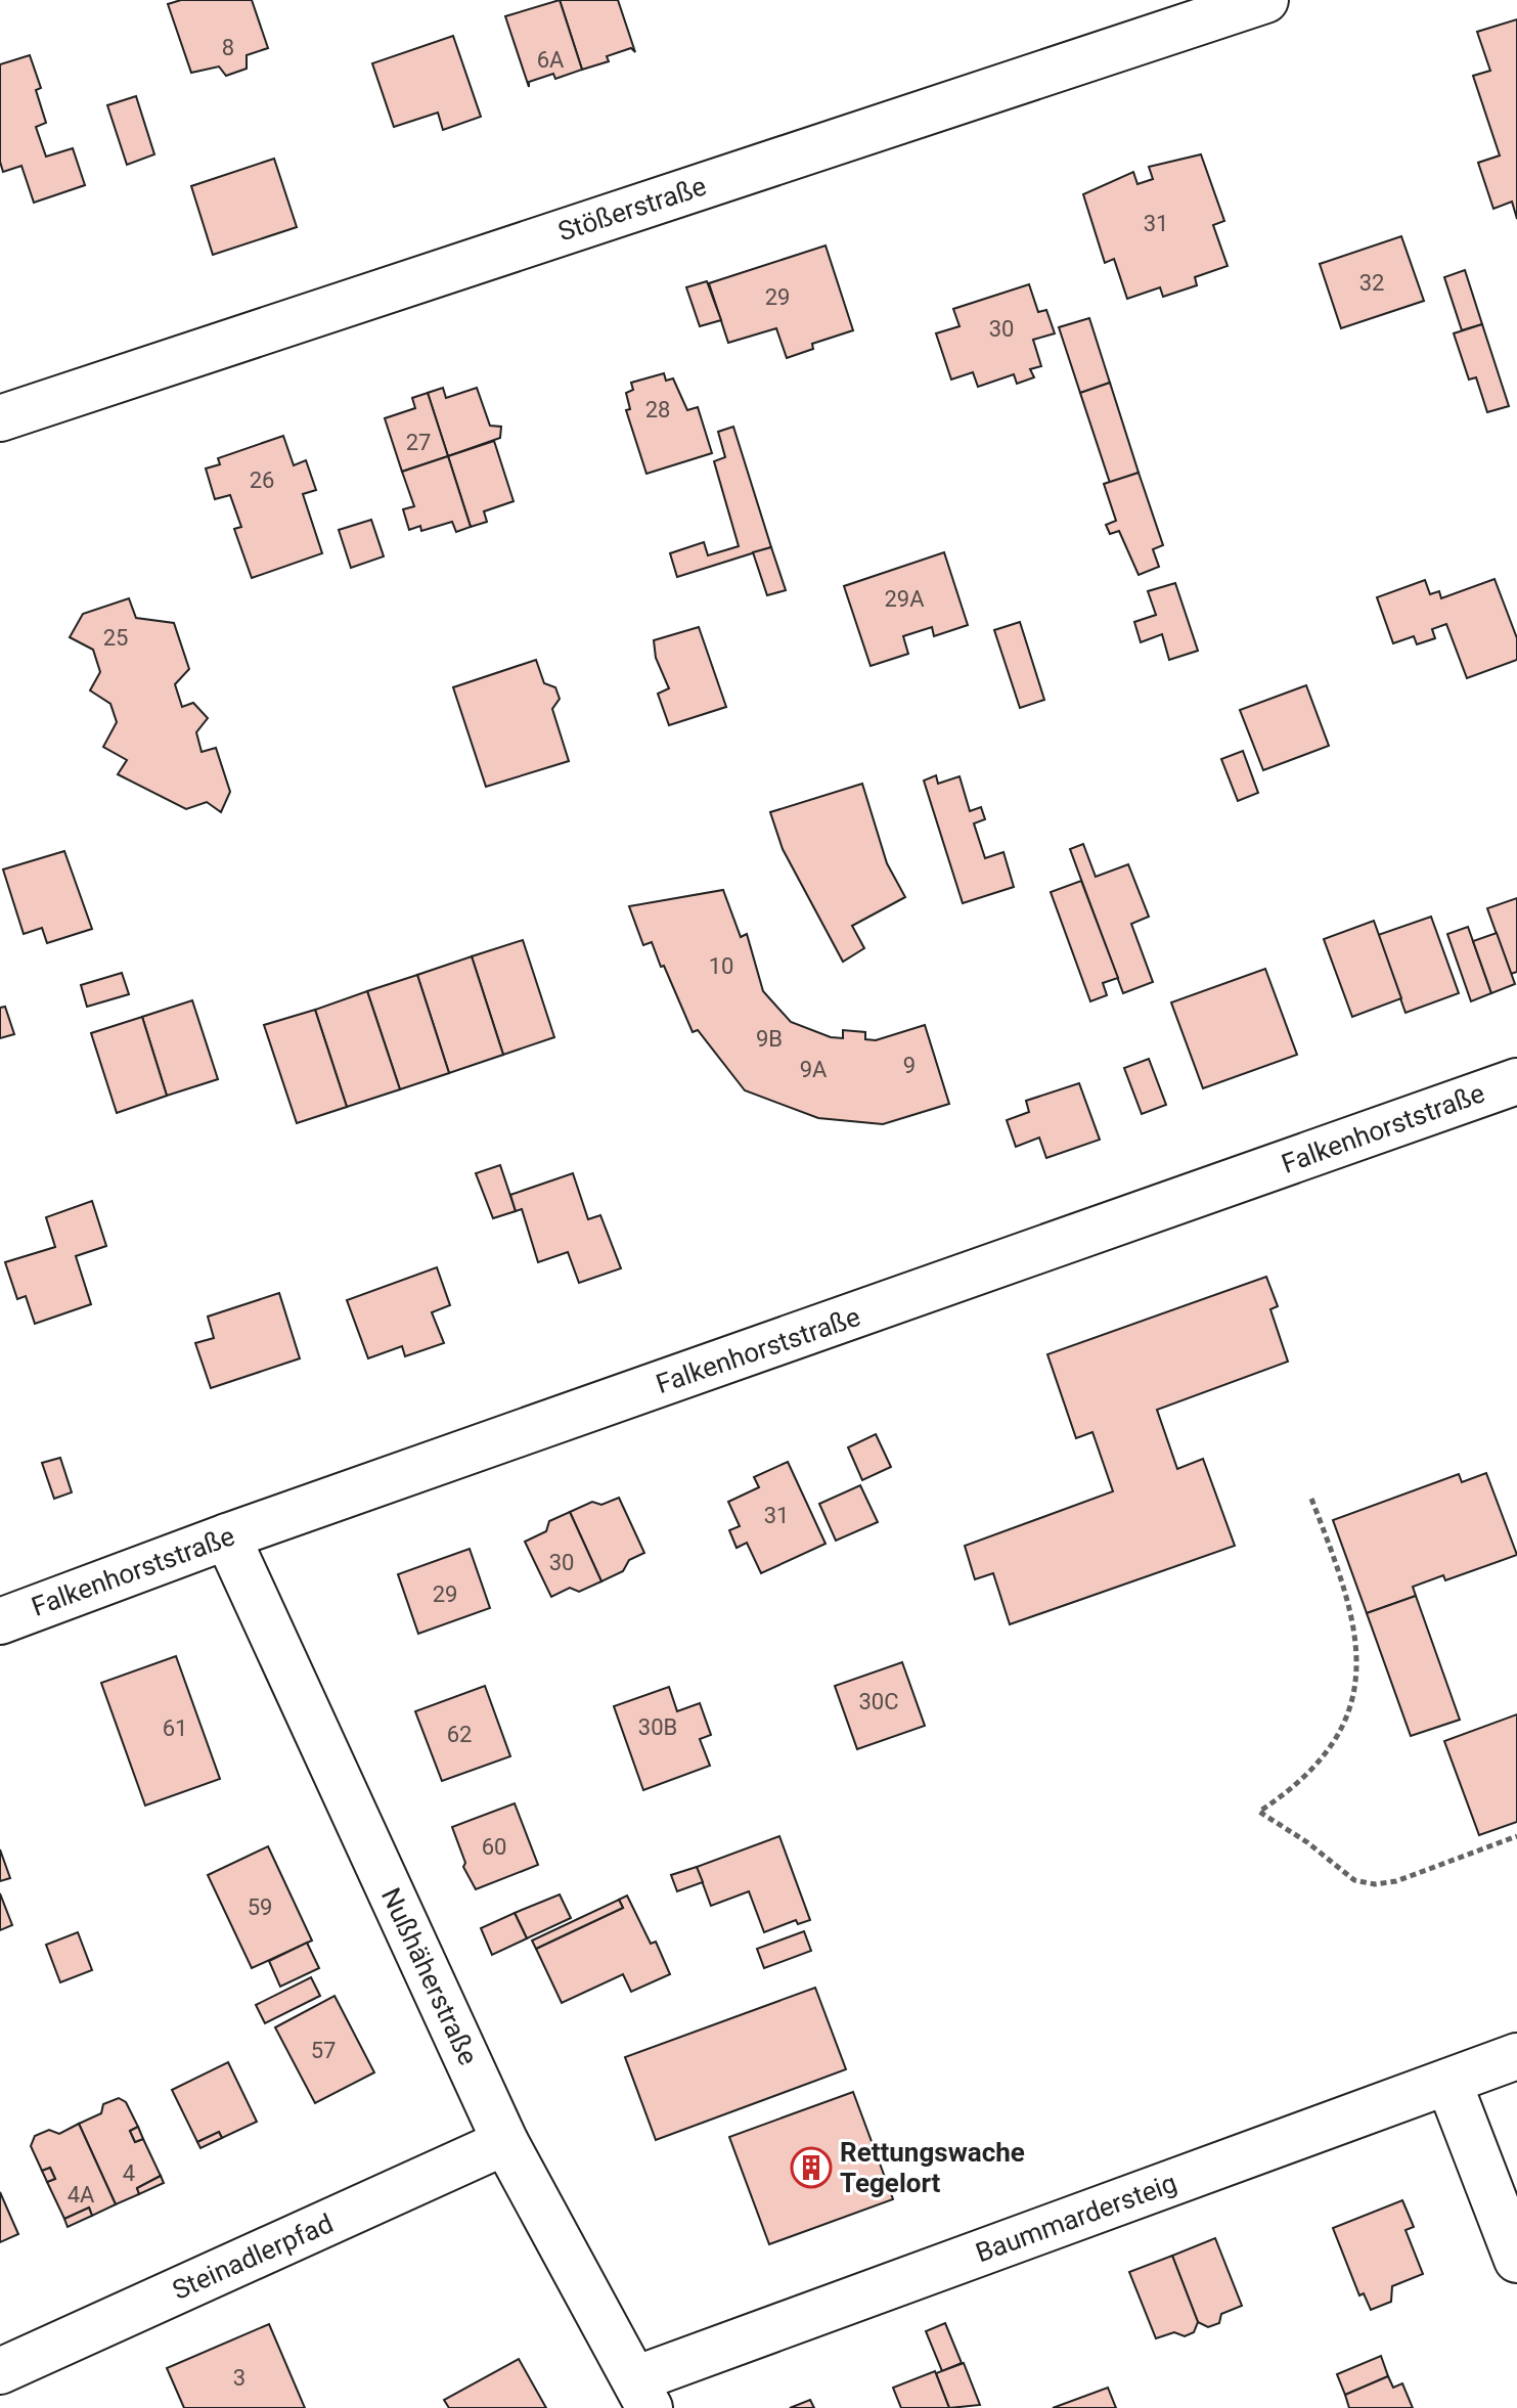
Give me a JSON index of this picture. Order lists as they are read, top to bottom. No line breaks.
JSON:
{"streets":{"street":["Stößerstraße","Falkenhorststraße","Nußhäherstraße","Baummardersteig","Steinadlerpfad"]},"crossings":[["Falkenhorststraße","Nußhäherstraße"],["Nußhäherstraße","Baummardersteig"],["Nußhäherstraße","Steinadlerpfad"]],"places":{"building":["Rettungswache Tegelort"]},"house_numbers":["8","6A","31","32","29","30","28","27","26","29A","25","10","9B","9","9A","31","30","29","30C","30B","61","62","60","59","57","4","4A","3"]}
